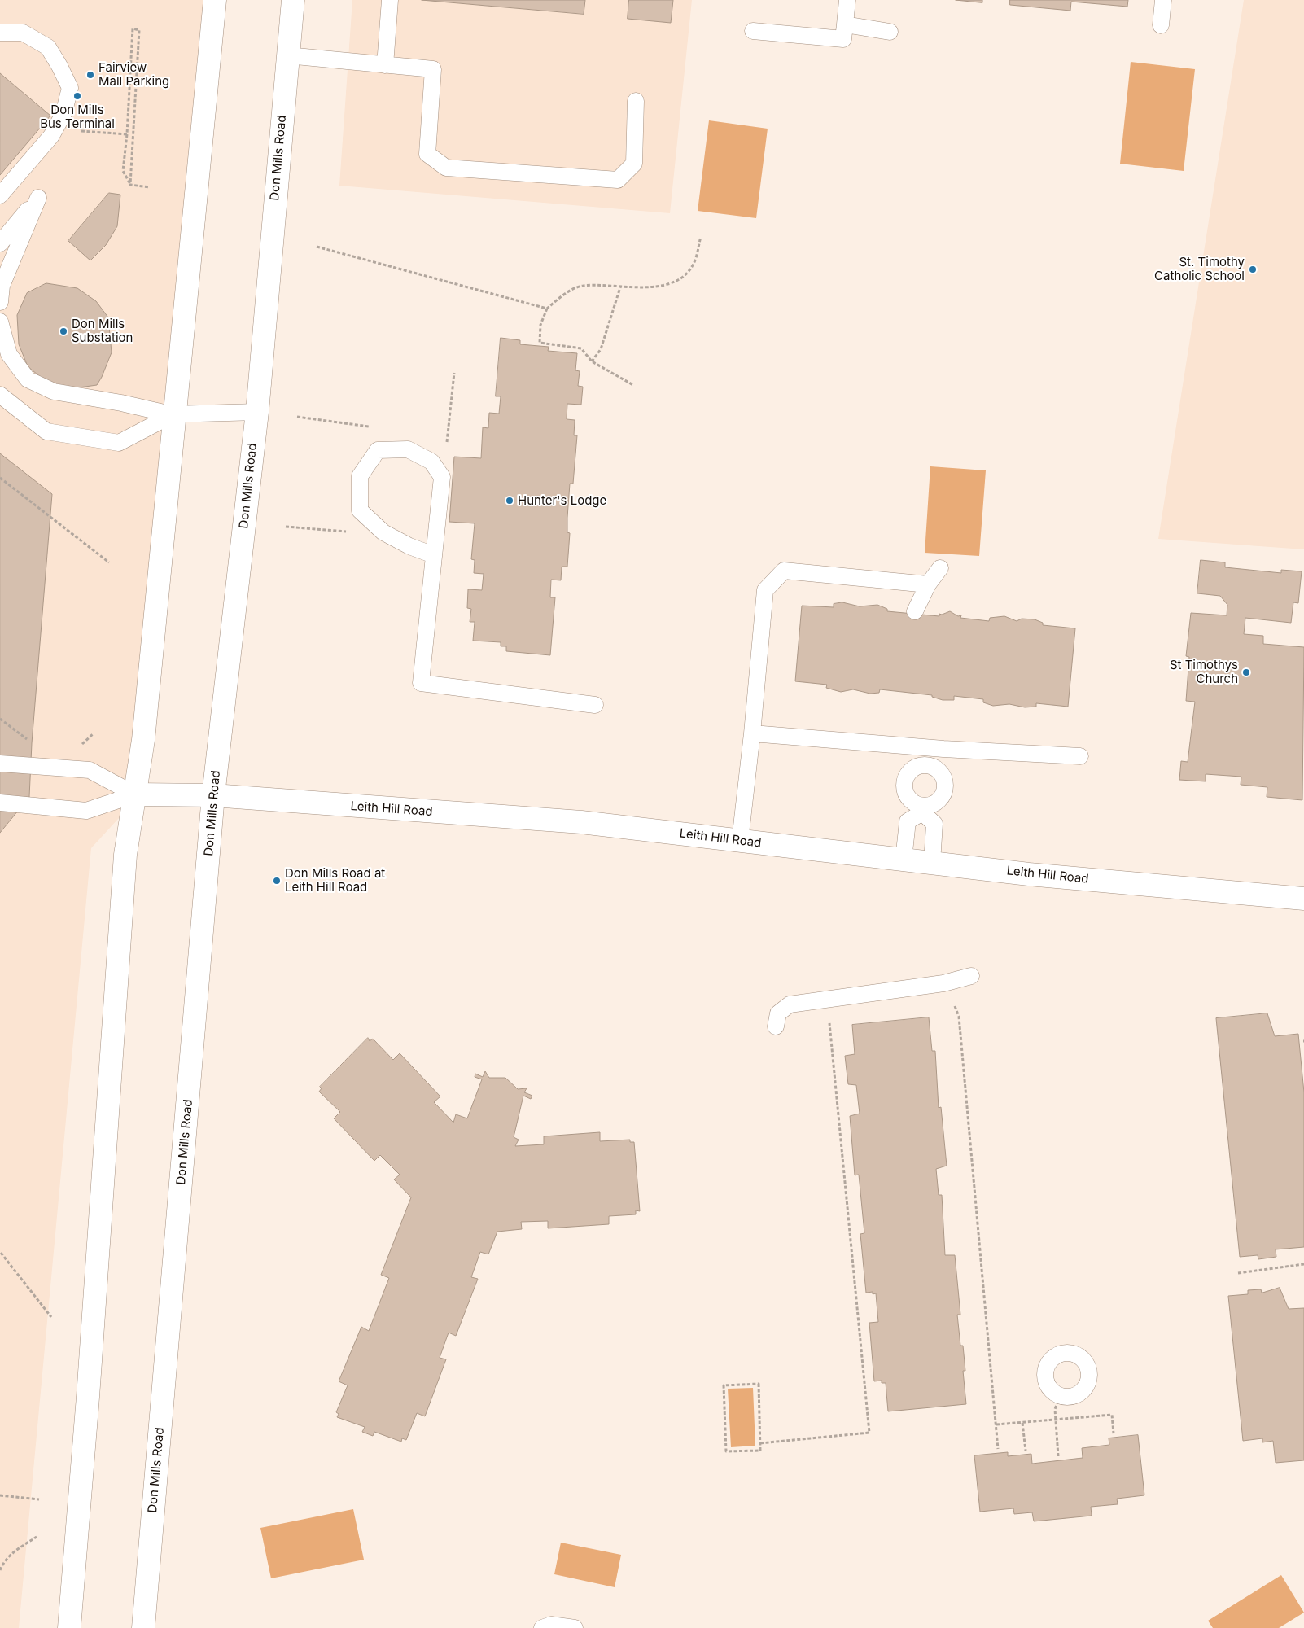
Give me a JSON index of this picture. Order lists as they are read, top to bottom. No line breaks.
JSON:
{"streets":{"main road":["Don Mills Road","Leith Hill Road"]},"crossings":[["Don Mills Road","Leith Hill Road"]],"places":["Fairview Mall Parking","Don Mills Bus Terminal","St. Timothy Catholic School","Don Mills Substation","Hunter's Lodge","St Timothys Church","Don Mills Road at Leith Hill Road"]}
